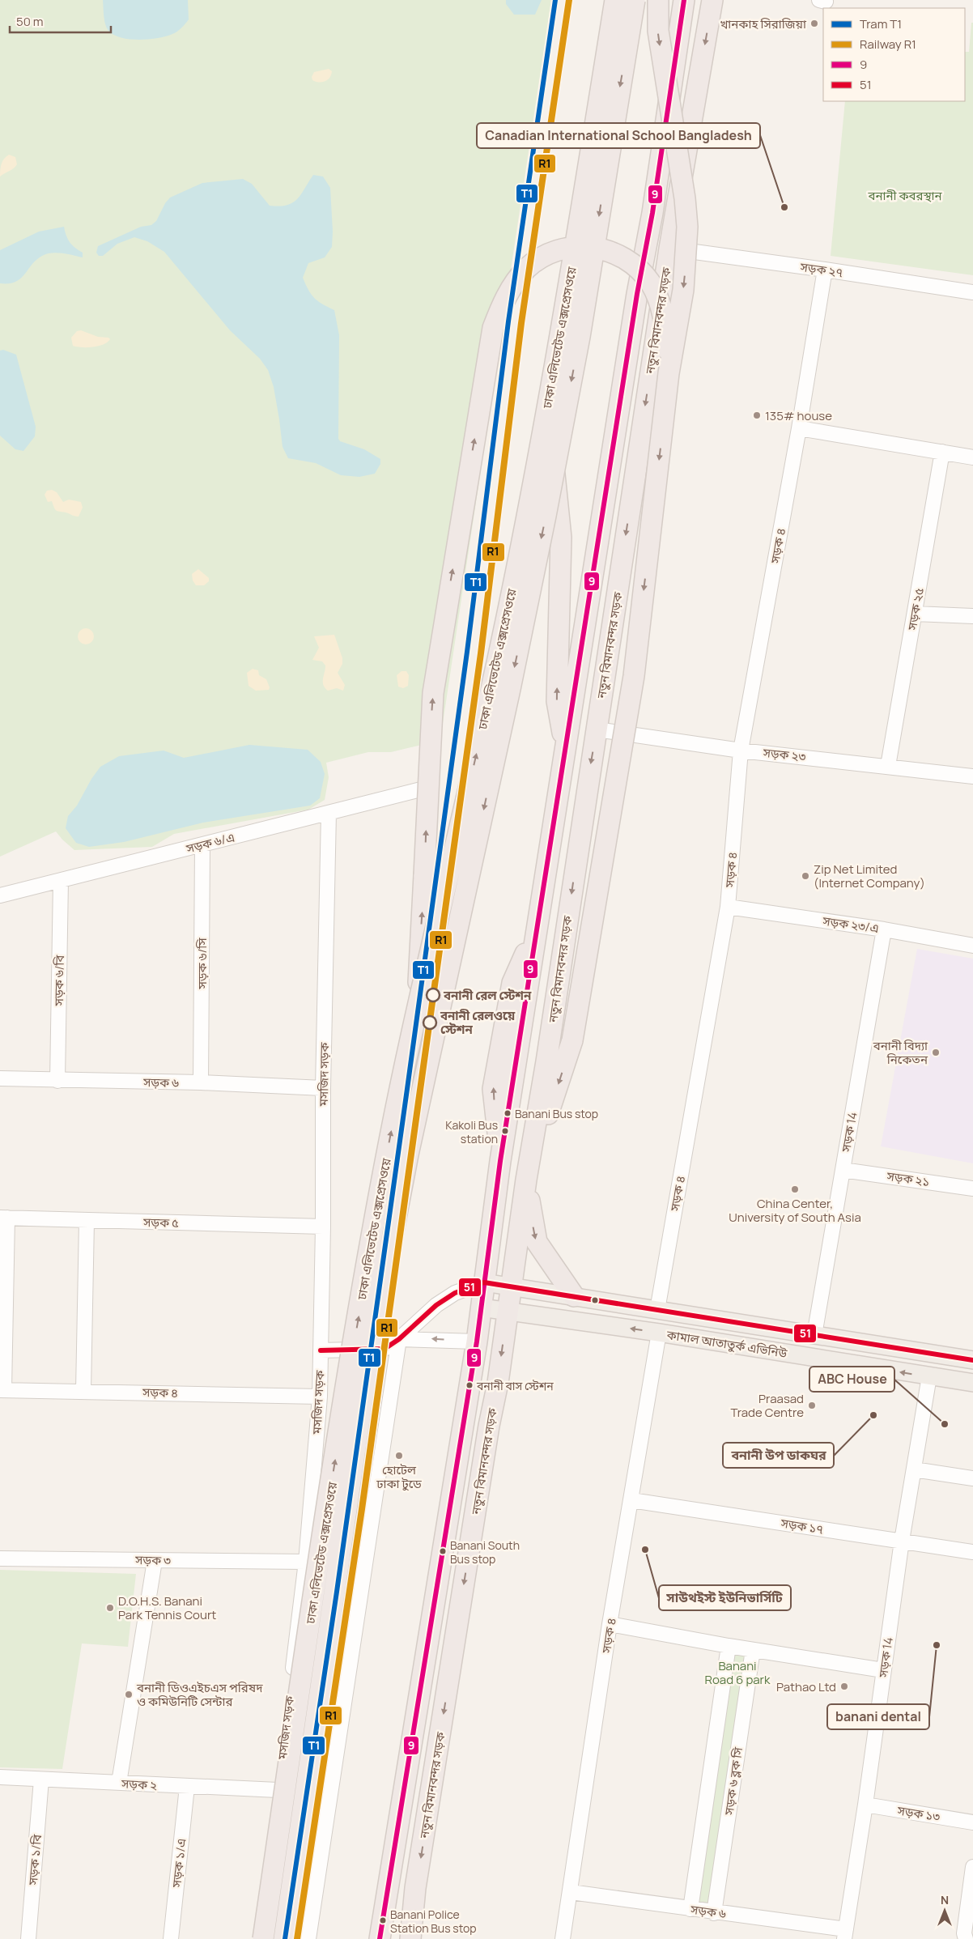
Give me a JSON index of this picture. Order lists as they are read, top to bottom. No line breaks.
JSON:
{"streets":{"highway":["নতুন বিমানবন্দর সড়ক","ঢাকা এলিভেটেড এক্সপ্রেসওয়ে"],"main road":["কামাল আতাতুর্ক এভিনিউ"],"street":["সড়ক ২৭","সড়ক ৪","সড়ক ২৫","সড়ক ২৩","সড়ক ৬/এ","সড়ক ২৩/এ","সড়ক ৬/সি","সড়ক ৬/বি","মসজিদ সড়ক","সড়ক ৬","সড়ক 14","সড়ক ২১","সড়ক ৫","সড়ক ১৭","সড়ক ৩","সড়ক ৬ ব্লক সি","সড়ক ২","সড়ক ১৩","সড়ক ১/বি","সড়ক ১/এ"]},"crossings":[["সড়ক ২৭","নতুন বিমানবন্দর সড়ক"],["সড়ক ২৭","সড়ক ৪"],["নতুন বিমানবন্দর সড়ক","সড়ক ২৩"],["নতুন বিমানবন্দর সড়ক","কামাল আতাতুর্ক এভিনিউ"],["সড়ক ৪","সড়ক ২৩"],["সড়ক ৪","সড়ক ২৩/এ"],["সড়ক ৪","মসজিদ সড়ক"],["সড়ক ৪","সড়ক ৬"],["সড়ক ৪","কামাল আতাতুর্ক এভিনিউ"],["সড়ক ৪","সড়ক ১৭"],["সড়ক ২৫","সড়ক ২৩"],["সড়ক ৬/এ","সড়ক ৬/সি"],["সড়ক ৬/এ","সড়ক ৬/বি"],["সড়ক ৬/এ","মসজিদ সড়ক"],["সড়ক ২৩/এ","সড়ক 14"],["সড়ক ৬/সি","সড়ক ৬"],["সড়ক ৬/বি","সড়ক ৬"],["মসজিদ সড়ক","সড়ক ৬"],["মসজিদ সড়ক","সড়ক ৫"],["মসজিদ সড়ক","সড়ক ৩"],["মসজিদ সড়ক","সড়ক ২"],["সড়ক ৬","সড়ক 14"],["সড়ক ৬","সড়ক ৬ ব্লক সি"],["সড়ক 14","সড়ক ২১"],["সড়ক 14","কামাল আতাতুর্ক এভিনিউ"],["সড়ক 14","সড়ক ১৭"],["সড়ক 14","সড়ক ১৩"],["সড়ক ২","সড়ক ১/বি"],["সড়ক ২","সড়ক ১/এ"]],"parks":["বনানী কবরস্থান","Banani Road 6 park"],"places":["খানকাহ সিরাজিয়া","Canadian International School Bangladesh","135# house","Zip Net Limited (Internet Company)","বনানী রেল স্টেশন","বনানী রেলওয়ে স্টেশন","বনানী বিদ্যা নিকেতন","Banani Bus stop","Kakoli Bus station","China Center, University of South Asia","বনানী বাস স্টেশন","Praasad Trade Centre","বনানী উপ ডাকঘর","ABC House","হোটেল ঢাকা টুডে","সাউথইস্ট ইউনিভার্সিটি","Banani South Bus stop","D.O.H.S. Banani Park Tennis Court","banani dental","Pathao Ltd","বনানী ডিওএইচএস পরিষদ ও কমিউনিটি সেন্টার","Banani Police Station Bus stop"],"lines":["tram line T1","rail line R1","transit line 9","transit line 51"],"legend":["Tram T1","Railway R1","9","51"],"scale_bar":"50 m","north":"top"}
